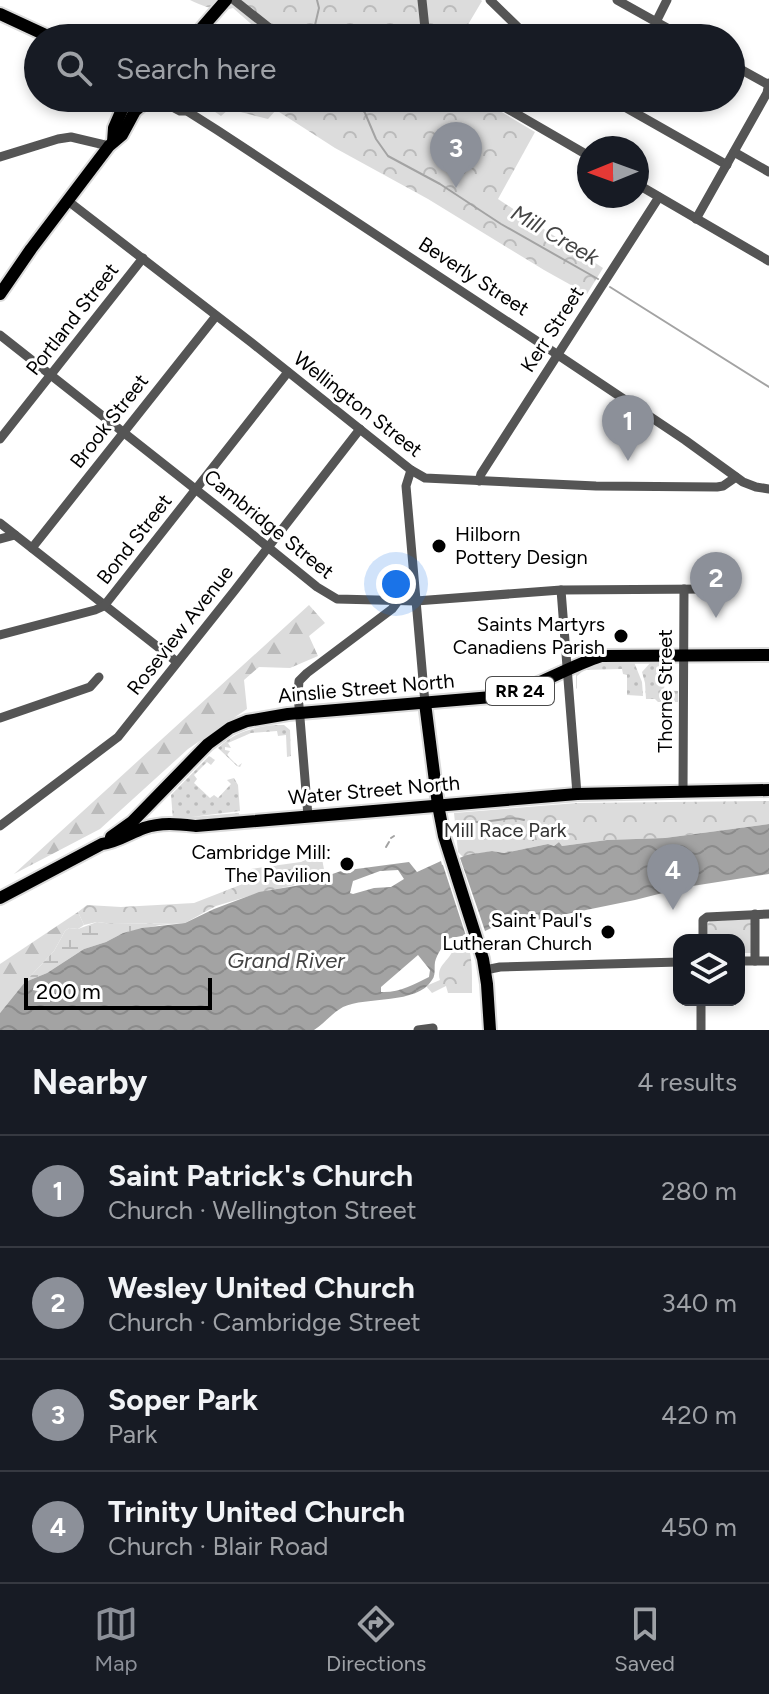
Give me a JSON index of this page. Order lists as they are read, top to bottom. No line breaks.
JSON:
{"streets":{"main road":["Ainslie Street North","RR 24","Water Street North"],"street":["Beverly Street","Portland Street","Kerr Street","Wellington Street","Brook Street","Cambridge Street","Bond Street","Roseview Avenue","Thorne Street"]},"crossings":[["Beverly Street","Kerr Street"],["Beverly Street","Wellington Street"],["Portland Street","Wellington Street"],["Portland Street","Cambridge Street"],["Kerr Street","Wellington Street"],["Wellington Street","Brook Street"],["Wellington Street","Bond Street"],["Wellington Street","Roseview Avenue"],["Brook Street","Cambridge Street"],["Cambridge Street","Bond Street"],["Cambridge Street","Roseview Avenue"],["Cambridge Street","Thorne Street"],["Ainslie Street North","Thorne Street"],["Ainslie Street North","Water Street North"],["Thorne Street","Water Street North"]],"water":["Mill Creek","Grand River"],"parks":["Mill Race Park"],"places":["Hilborn Pottery Design","Saints Martyrs Canadiens Parish","Cambridge Mill: The Pavilion","Saint Paul's Lutheran Church"],"scale_bar":"200 m","north":"left","page":{"search":"Search here","pins":["3","1","2","4"],"scale":"200 m","heading":["Nearby","4 results"],"list":[{"mark":"1","name":"Saint Patrick's Church","note":"Church · Wellington Street","value":"280 m"},{"mark":"2","name":"Wesley United Church","note":"Church · Cambridge Street","value":"340 m"},{"mark":"3","name":"Soper Park","note":"Park","value":"420 m"},{"mark":"4","name":"Trinity United Church","note":"Church · Blair Road","value":"450 m"}],"nav":["Map","Directions","Saved"]}}
